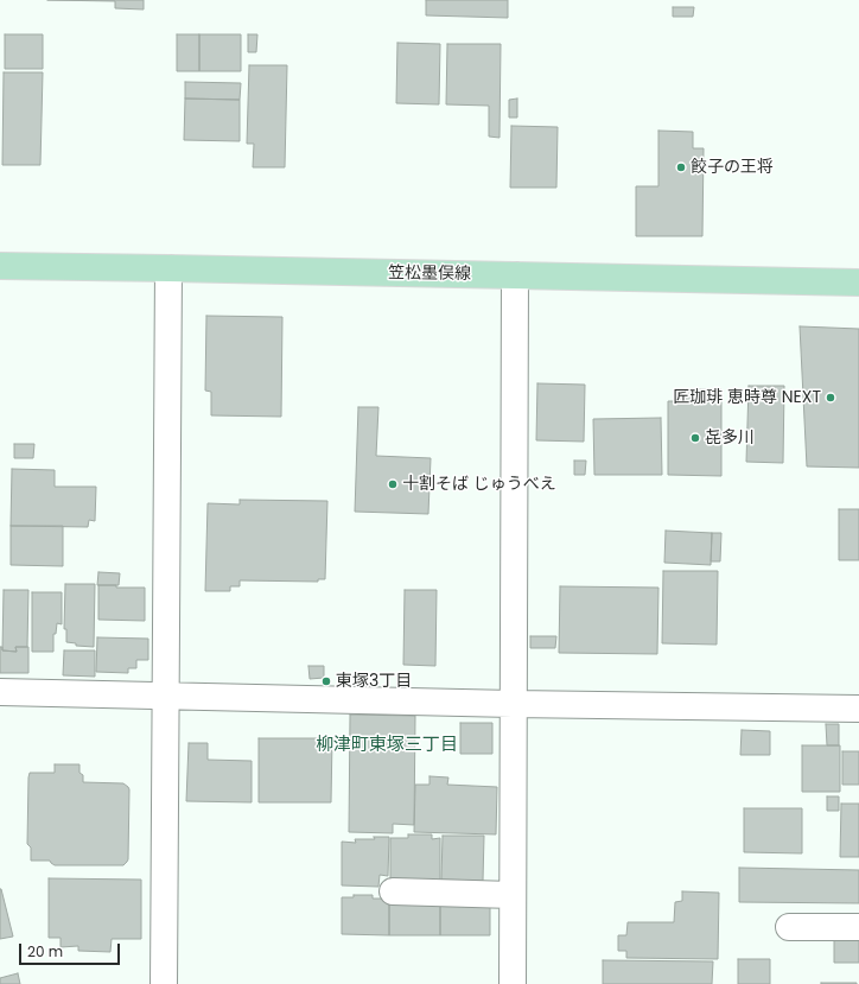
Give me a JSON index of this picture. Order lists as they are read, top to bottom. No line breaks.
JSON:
{"streets":{"main road":["笠松墨俣線"]},"districts":["柳津町東塚三丁目"],"places":["餃子の王将","匠珈琲 恵時尊 NEXT","㐂多川","十割そば じゅうべえ","東塚3丁目"],"scale_bar":"20 m"}
